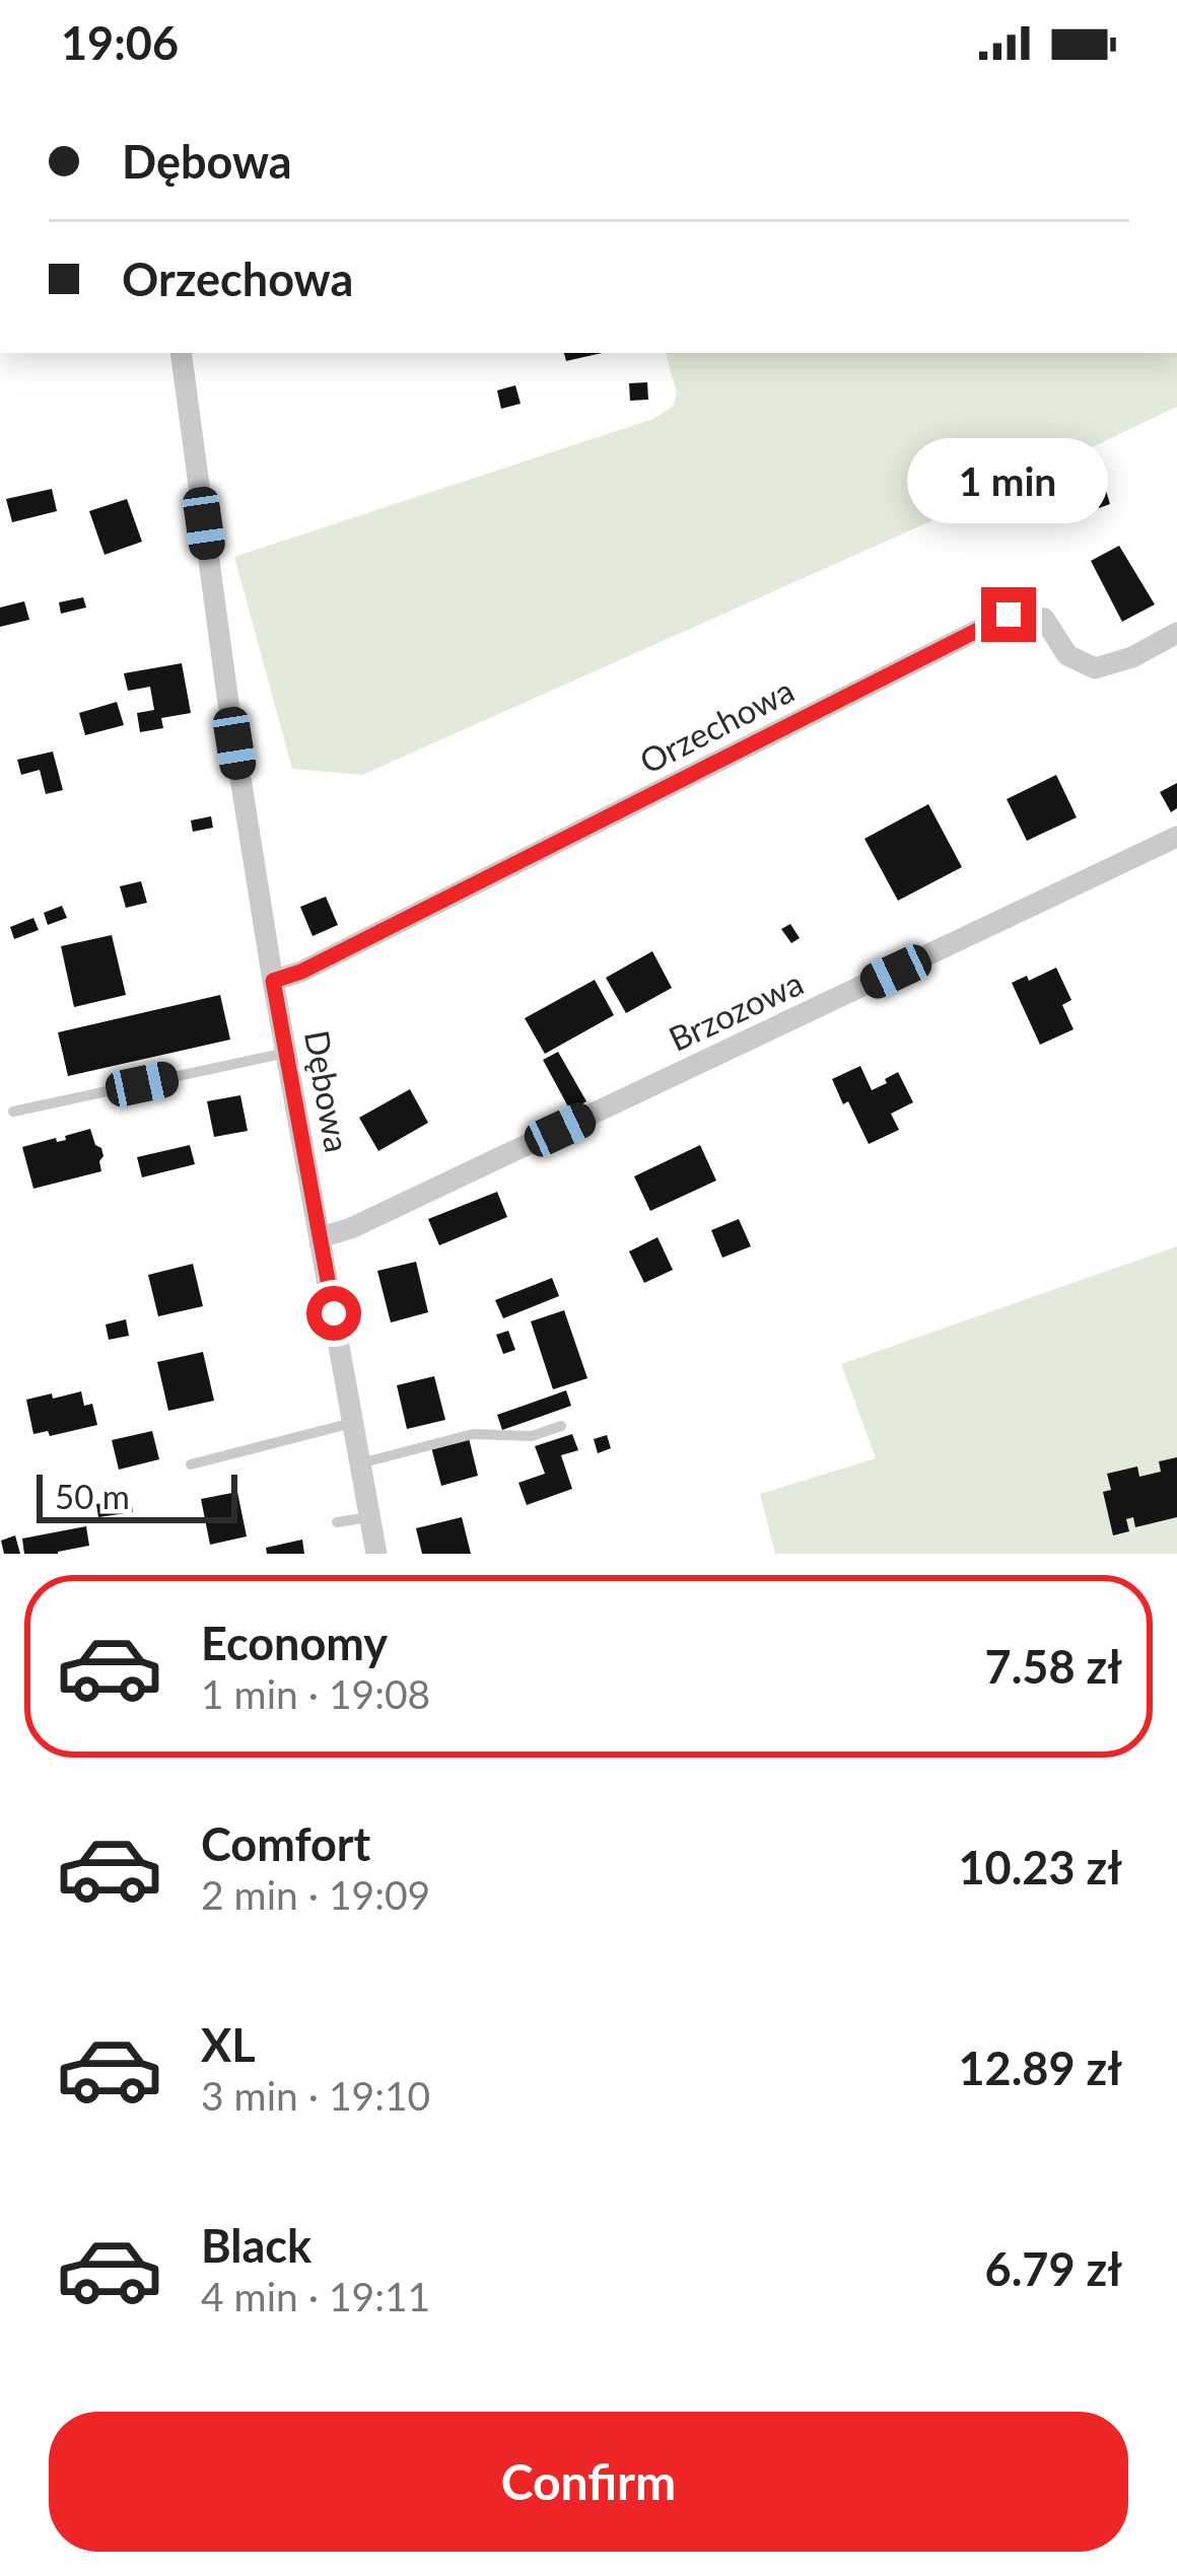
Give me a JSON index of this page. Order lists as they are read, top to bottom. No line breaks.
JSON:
{"streets":{"street":["Orzechowa","Brzozowa","Dębowa"]},"crossings":[["Orzechowa","Dębowa"],["Brzozowa","Dębowa"]],"scale_bar":"50 m","page":{"status":"19:06","banner":["Dębowa","Orzechowa"],"bubble":"1 min","scale":"50 m","list":[{"name":"Economy","note":"1 min · 19:08","value":"7.58 zł"},{"name":"Comfort","note":"2 min · 19:09","value":"10.23 zł"},{"name":"XL","note":"3 min · 19:10","value":"12.89 zł"},{"name":"Black","note":"4 min · 19:11","value":"6.79 zł"}],"buttons":"Confirm"}}
